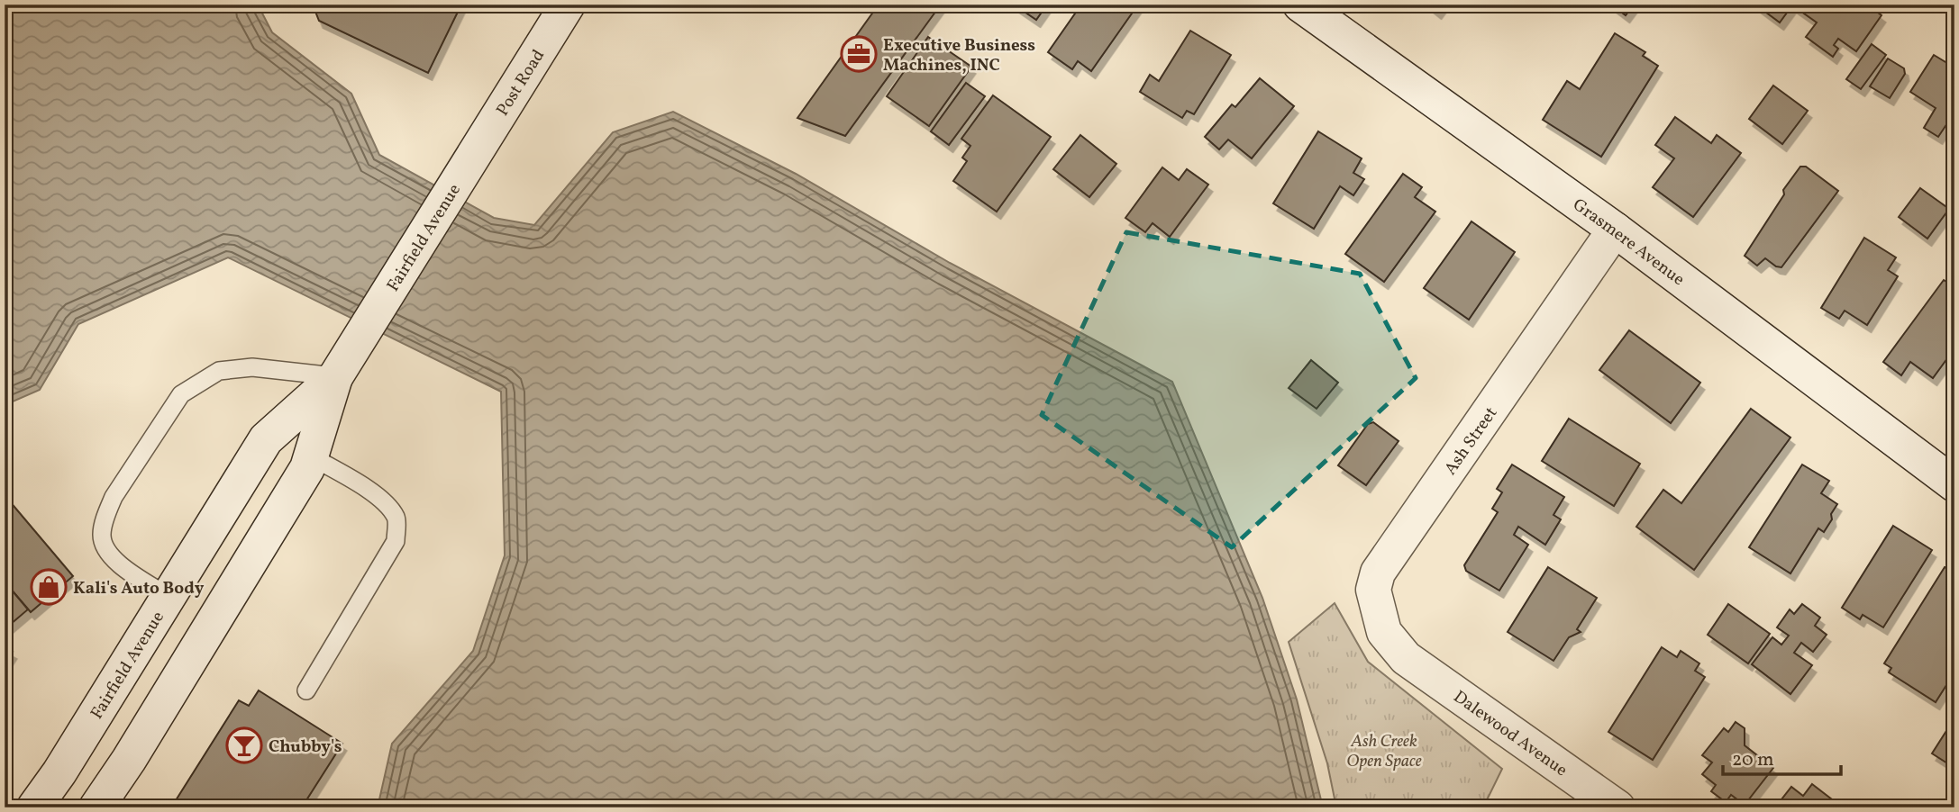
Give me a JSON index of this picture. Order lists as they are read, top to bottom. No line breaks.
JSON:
{"streets":{"street":["Post Road","Fairfield Avenue","Grasmere Avenue","Ash Street","Dalewood Avenue"]},"crossings":[["Post Road","Fairfield Avenue"],["Grasmere Avenue","Ash Street"],["Ash Street","Dalewood Avenue"]],"parks":["Ash Creek Open Space"],"places":{"office":["Executive Business Machines, INC"],"shop":["Kali's Auto Body"],"bar":["Chubby's"]},"scale_bar":"20 m"}
